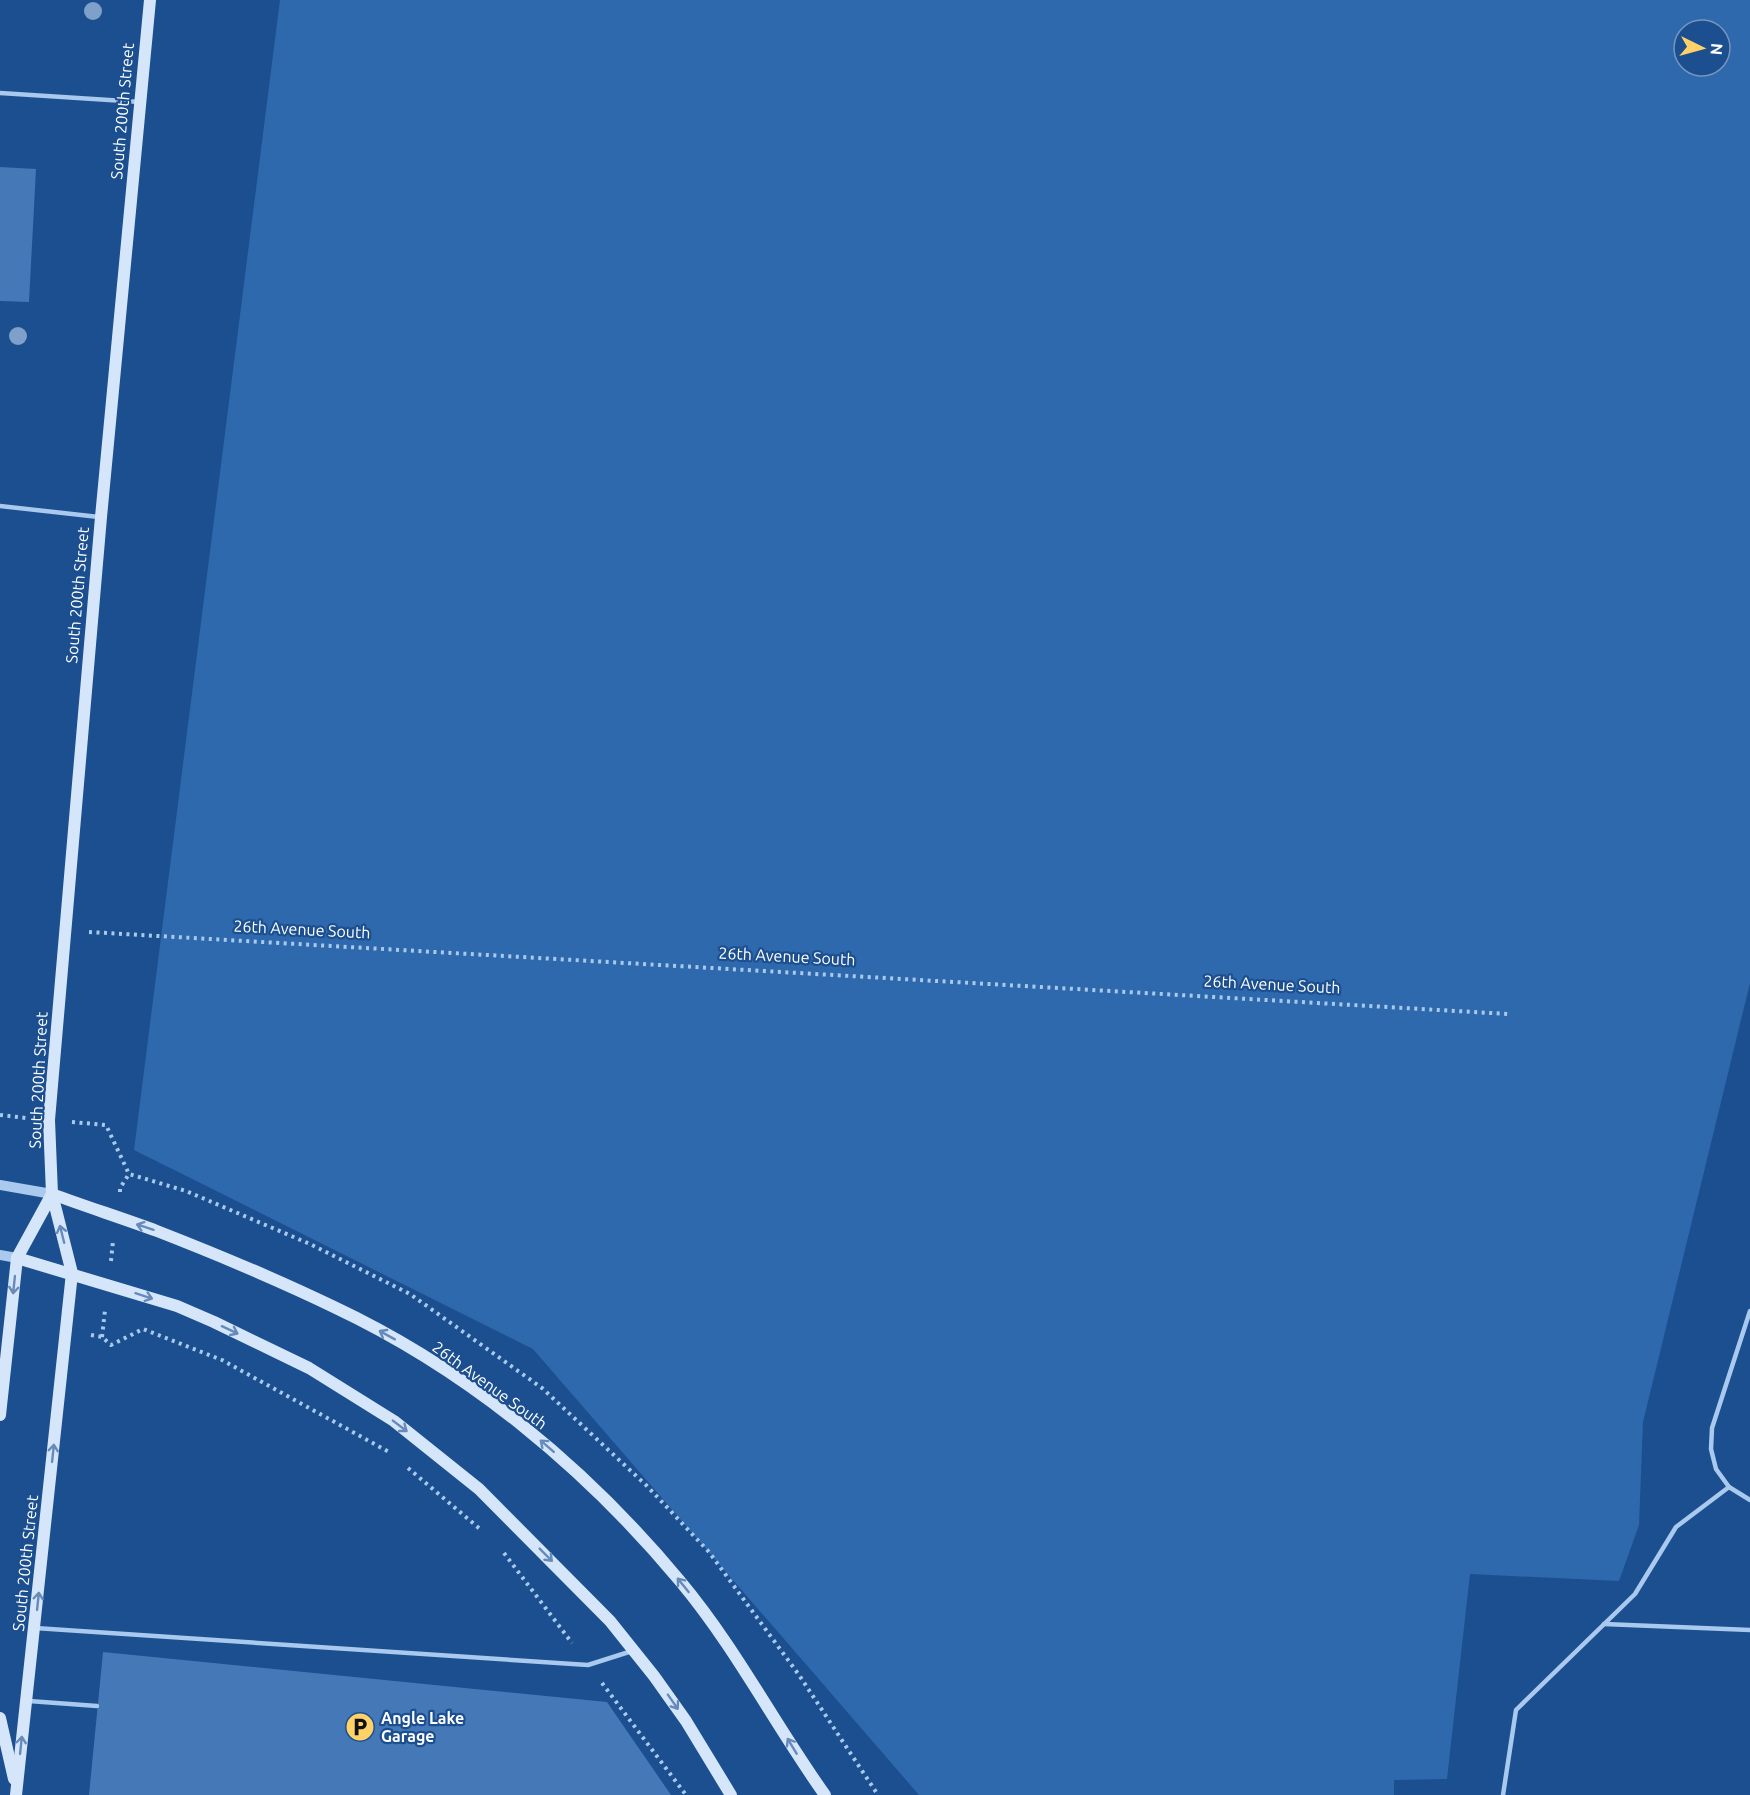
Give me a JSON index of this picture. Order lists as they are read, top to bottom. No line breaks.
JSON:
{"streets":{"main road":["South 200th Street","26th Avenue South"]},"crossings":[["South 200th Street","26th Avenue South"]],"places":{"parking":["Angle Lake Garage"]},"north":"right"}
